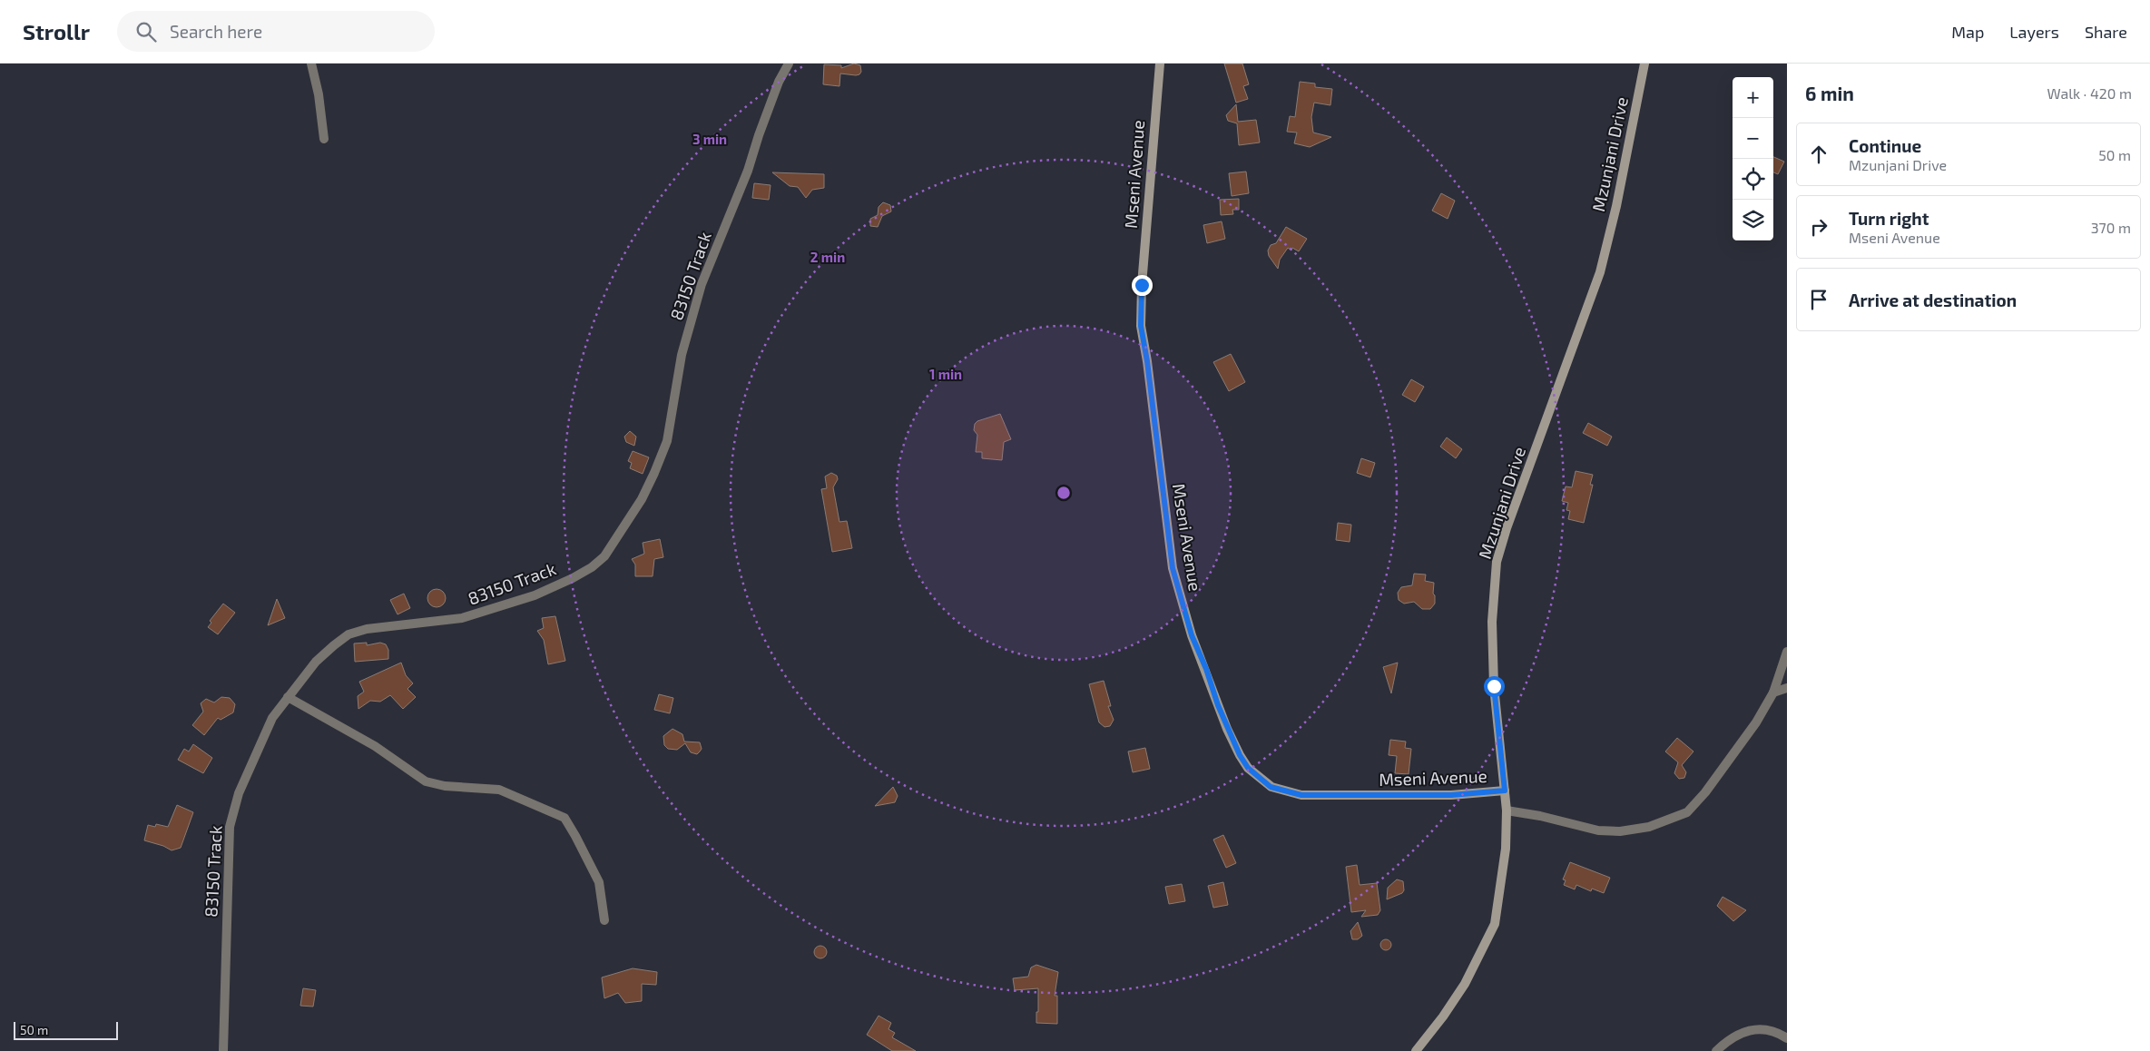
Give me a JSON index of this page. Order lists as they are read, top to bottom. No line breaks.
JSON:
{"streets":{"main road":["Mzunjani Drive","Mseni Avenue"],"street":["83150 Track"]},"crossings":[["Mzunjani Drive","Mseni Avenue"]],"scale_bar":"50 m","page":{"header":"Strollr","search":"Search here","nav":["Map","Layers","Share"],"heading":["6 min","Walk · 420 m"],"map_buttons":["+","−"],"list":[["Continue","Mzunjani Drive","50 m"],["Turn right","Mseni Avenue","370 m"],"Arrive at destination"],"scale":"50 m"},"rings":["3 min","2 min","1 min"]}
